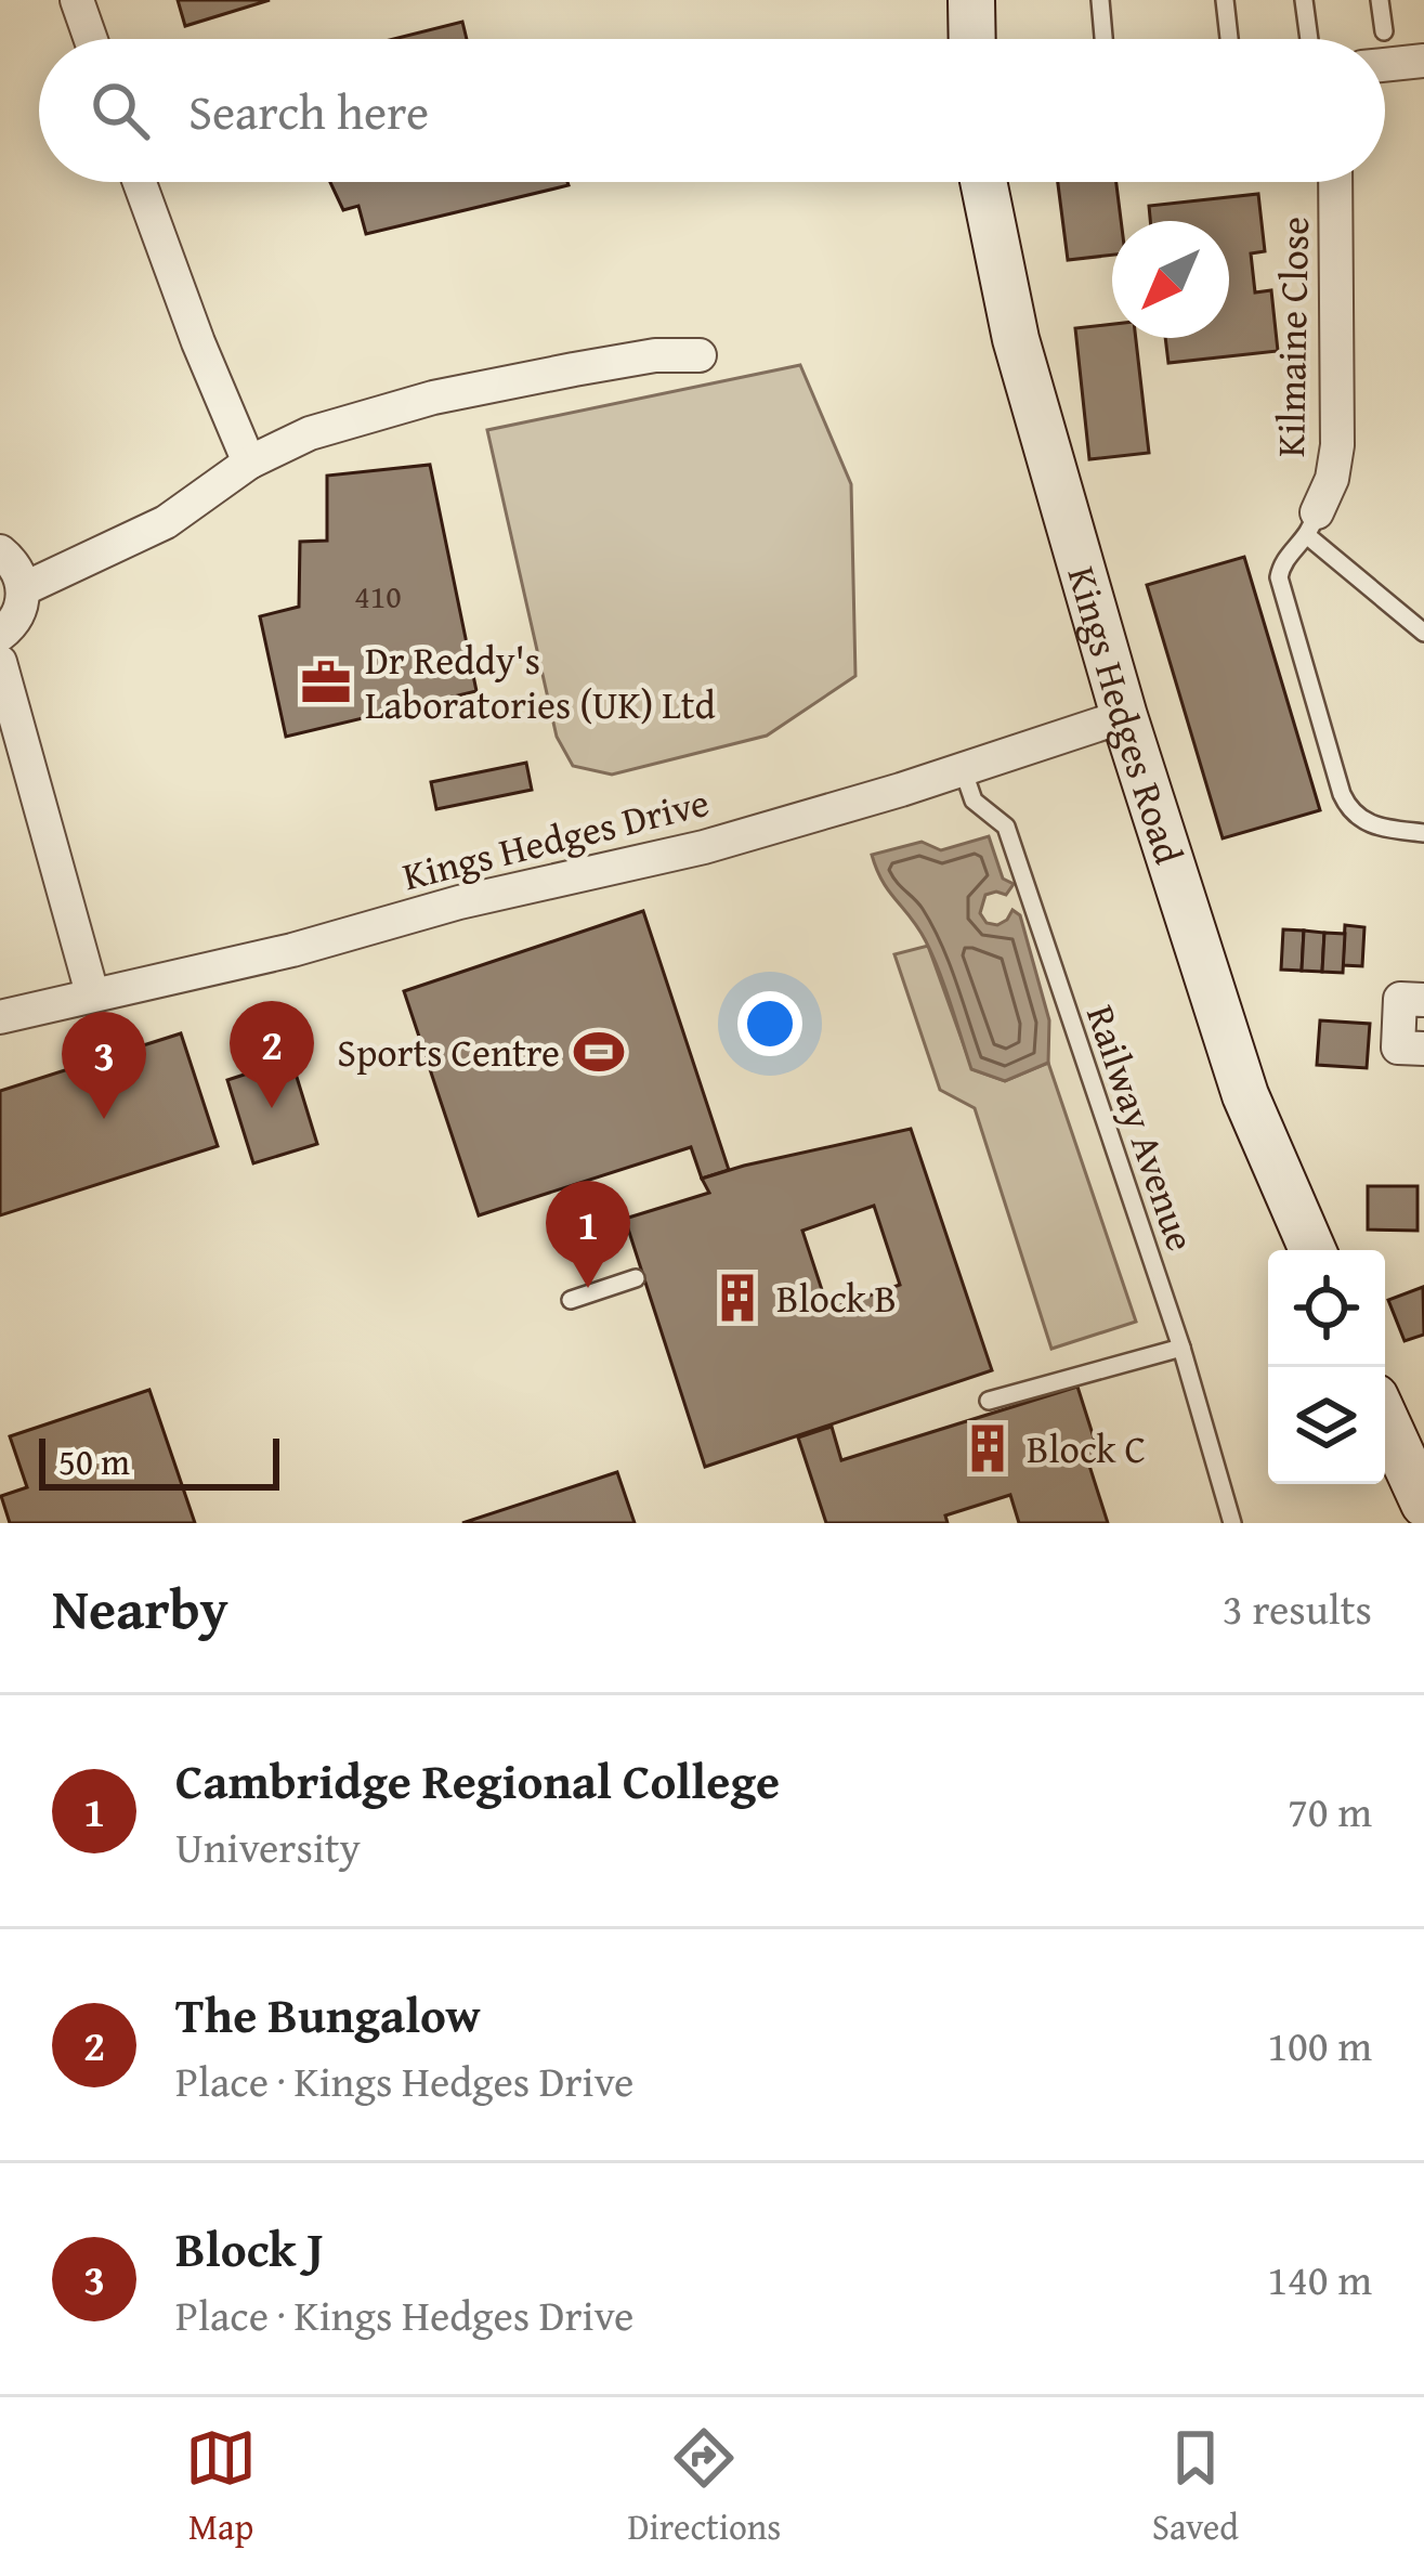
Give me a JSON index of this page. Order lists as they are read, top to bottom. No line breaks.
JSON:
{"streets":{"street":["Kilmaine Close","Kings Hedges Road","Kings Hedges Drive"],"lane":["Railway Avenue"]},"crossings":[["Kings Hedges Road","Kings Hedges Drive"],["Kings Hedges Drive","Railway Avenue"]],"places":{"office":["Dr Reddy's Laboratories (UK) Ltd"],"sports":["Sports Centre"],"building":["Block B","Block C"]},"house_numbers":["410"],"scale_bar":"50 m","north":"bottom left","page":{"search":"Search here","pins":["2","3","1"],"scale":"50 m","heading":["Nearby","3 results"],"list":[{"mark":"1","name":"Cambridge Regional College","note":"University","value":"70 m"},{"mark":"2","name":"The Bungalow","note":"Place · Kings Hedges Drive","value":"100 m"},{"mark":"3","name":"Block J","note":"Place · Kings Hedges Drive","value":"140 m"}],"nav":["Map","Directions","Saved"]}}
